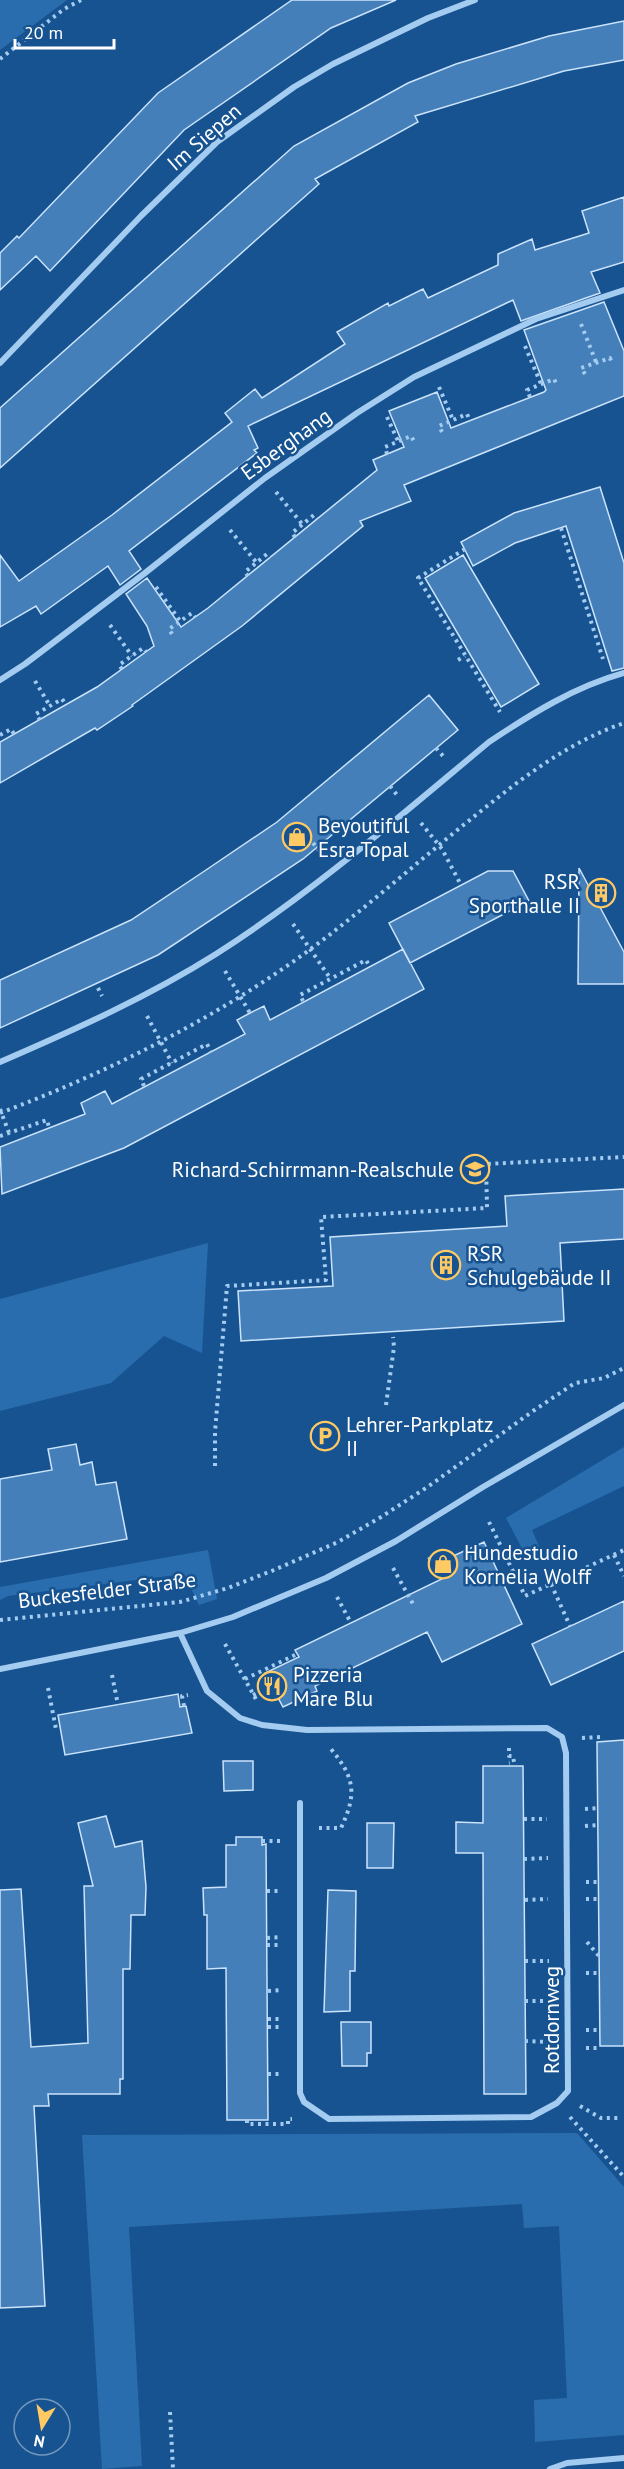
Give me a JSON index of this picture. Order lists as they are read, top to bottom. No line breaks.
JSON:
{"streets":{"street":["Im Siepen","Esberghang","Rotdornweg"],"path":["Buckesfelder Straße"]},"places":{"shop":["Beyoutiful Esra Topal","Hundestudio Kornelia Wolff"],"building":["RSR Sporthalle II","RSR Schulgebäude II"],"school or university":["Richard-Schirrmann-Realschule"],"parking":["Lehrer-Parkplatz II"],"restaurant":["Pizzeria Mare Blu"]},"scale_bar":"20 m","north":"bottom"}
